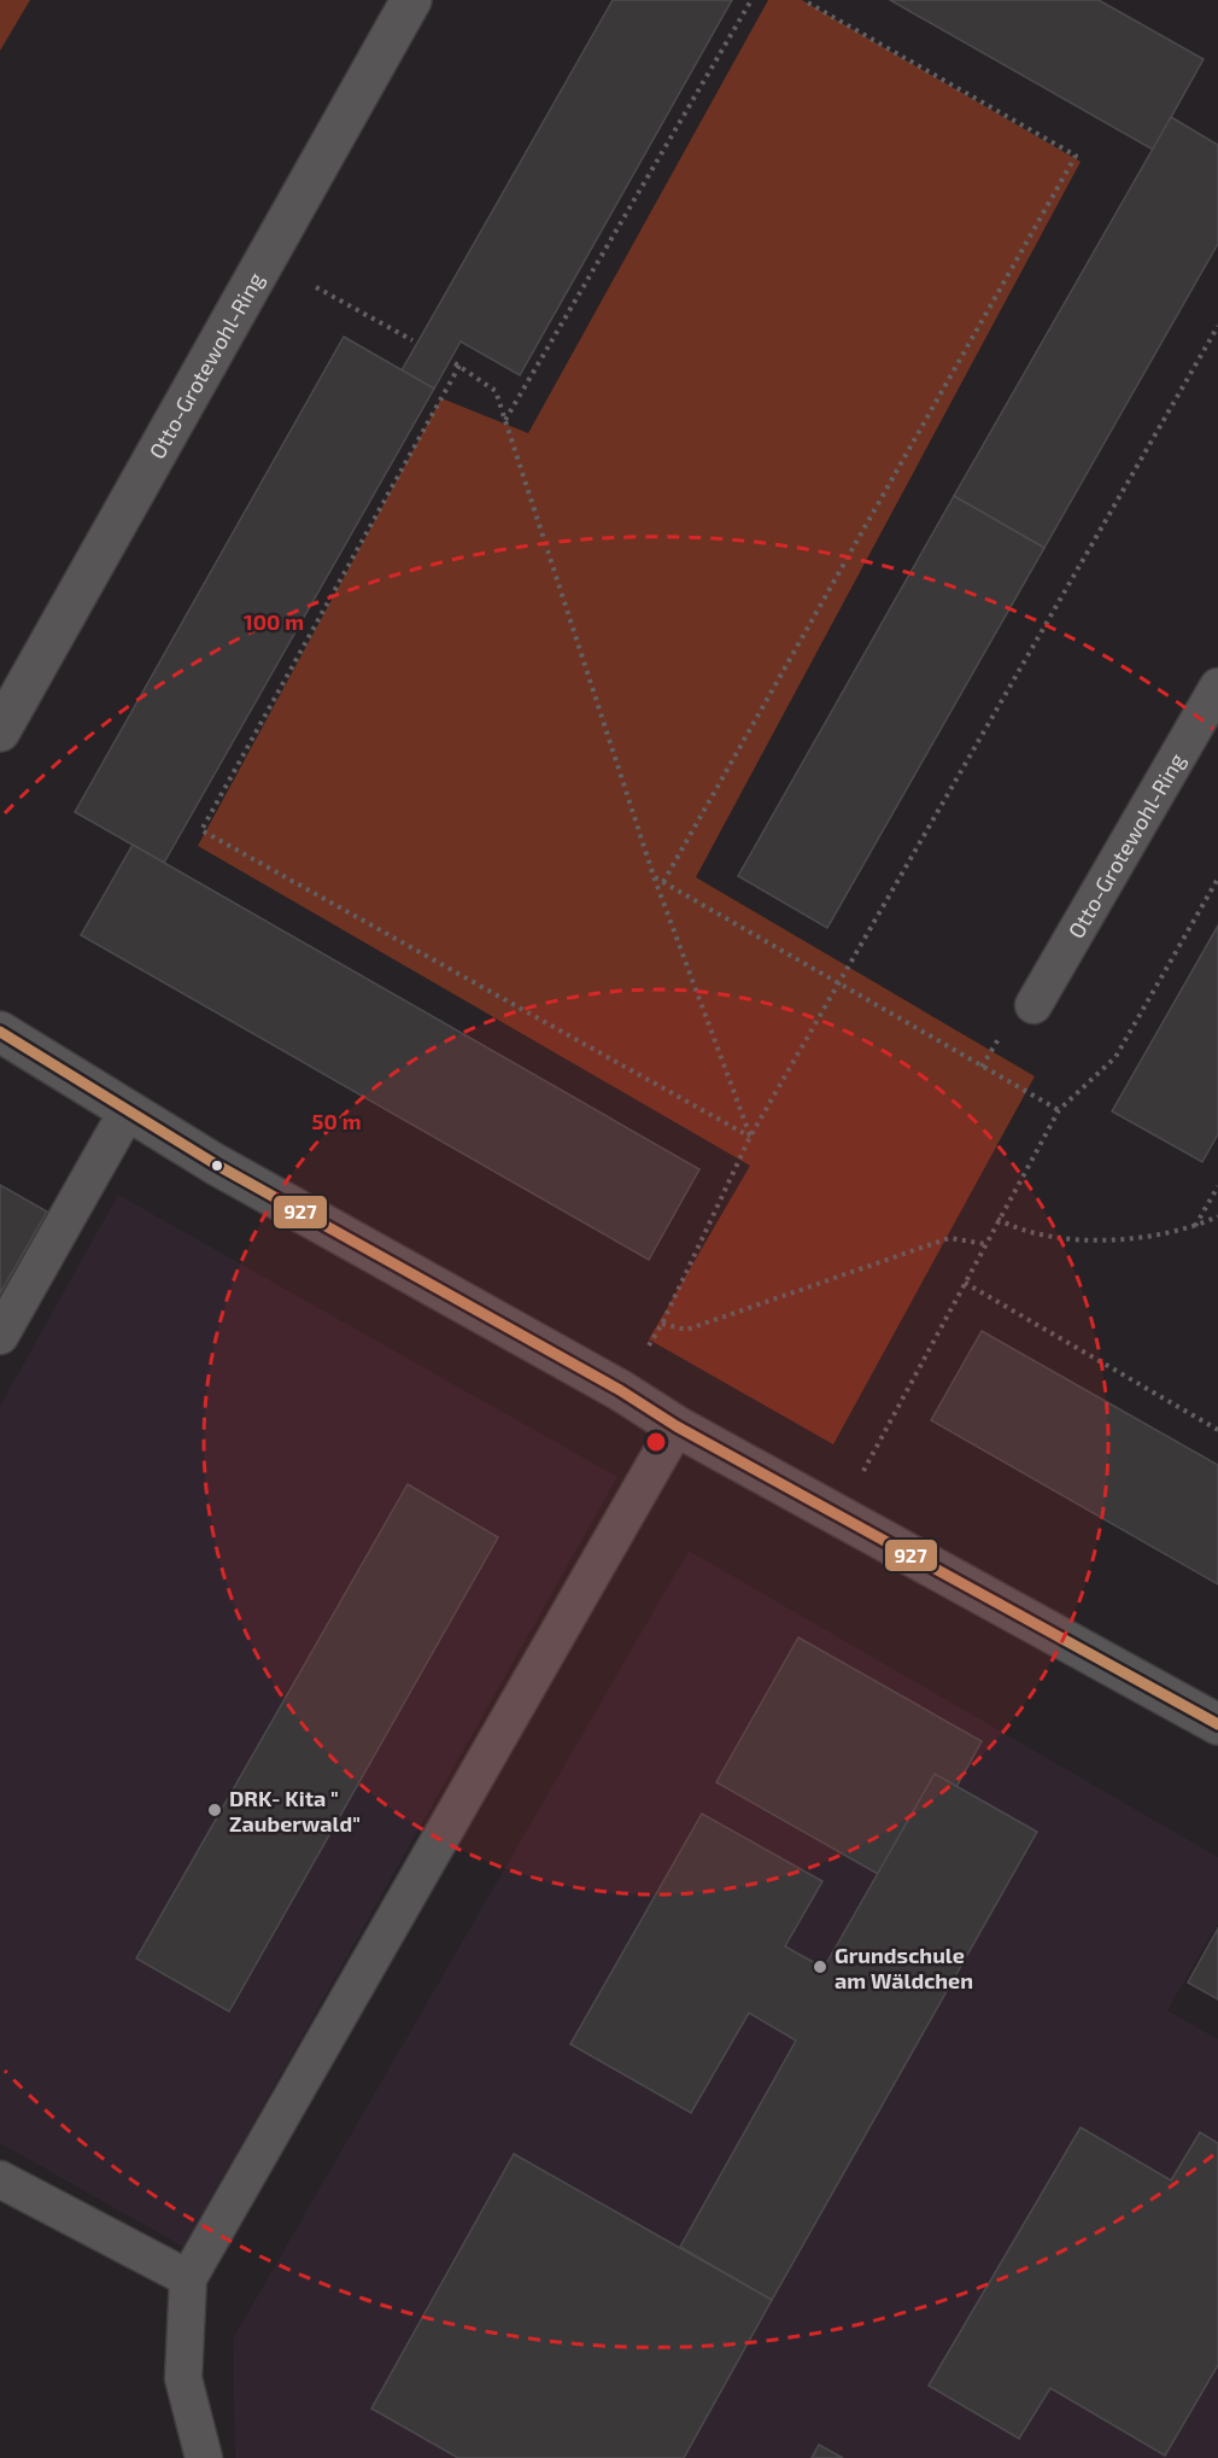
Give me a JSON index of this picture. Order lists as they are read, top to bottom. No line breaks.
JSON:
{"streets":{"street":["Otto-Grotewohl-Ring"]},"places":["DRK- Kita \" Zauberwald\"","Grundschule am Wäldchen"],"lines":["transit line 927"],"rings":["100 m","50 m"]}
